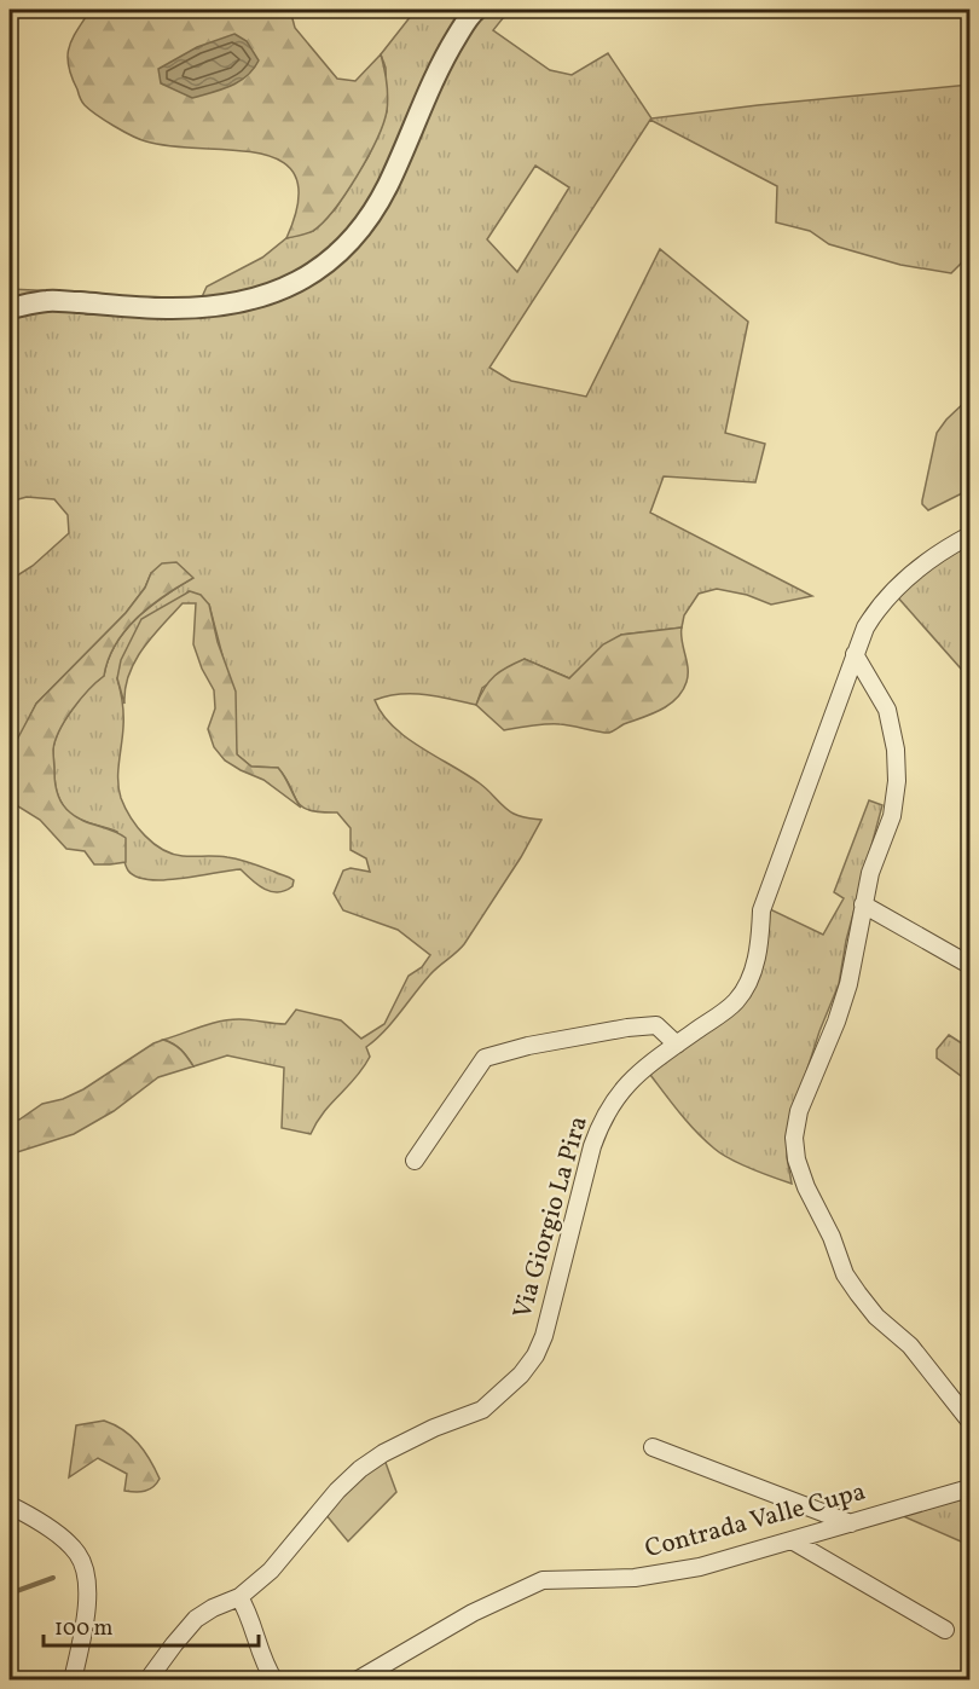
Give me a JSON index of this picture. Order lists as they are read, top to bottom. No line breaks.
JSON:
{"streets":{"street":["Via Giorgio La Pira","Contrada Valle Cupa"]},"scale_bar":"100 m"}
